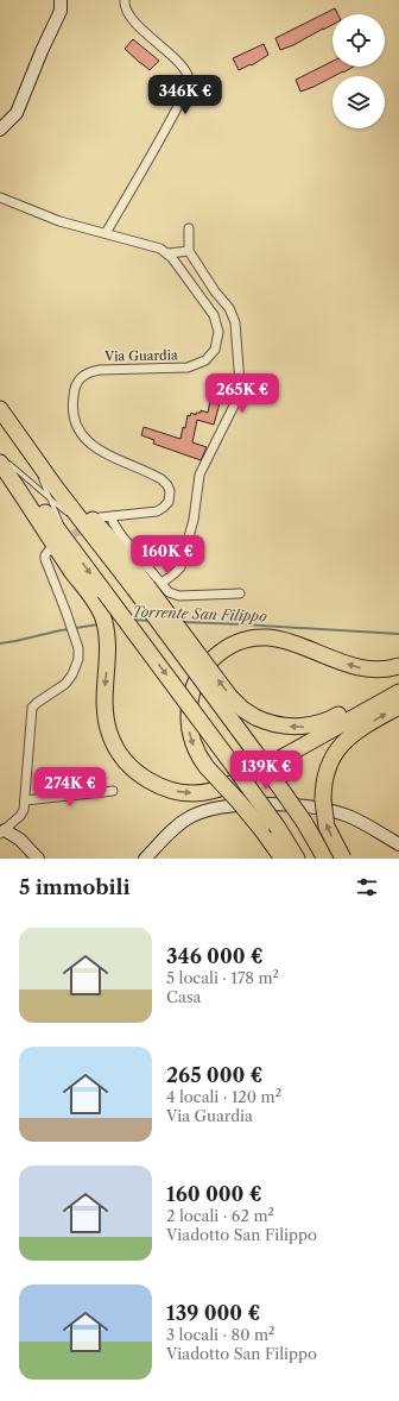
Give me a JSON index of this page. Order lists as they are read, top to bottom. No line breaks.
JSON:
{"streets":{"street":["Via Guardia"]},"water":["Torrente San Filippo"],"page":{"price":["346K €","265K €","160K €","139K €","274K €"],"heading":"5 immobili","list":[{"name":"346 000 €","note":"5 locali · 178 m² · Casa"},{"name":"265 000 €","note":"4 locali · 120 m² · Via Guardia"},{"name":"160 000 €","note":"2 locali · 62 m² · Viadotto San Filippo"},{"name":"139 000 €","note":"3 locali · 80 m² · Viadotto San Filippo"}]}}
